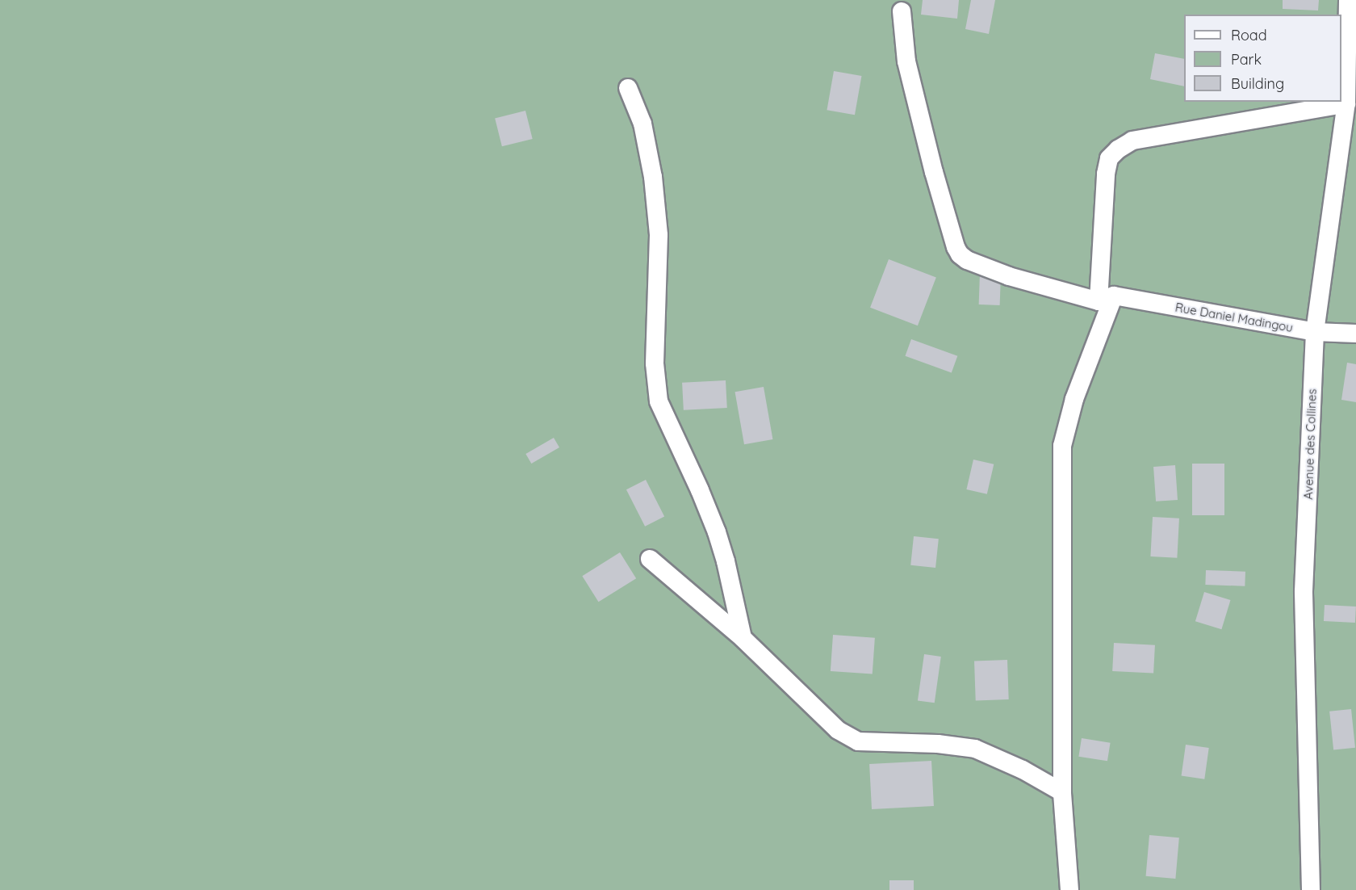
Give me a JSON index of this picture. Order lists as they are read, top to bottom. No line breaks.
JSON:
{"streets":{"street":["Rue Daniel Madingou","Avenue des Collines"]},"crossings":[["Rue Daniel Madingou","Avenue des Collines"]],"legend":["Road","Park","Building"]}
